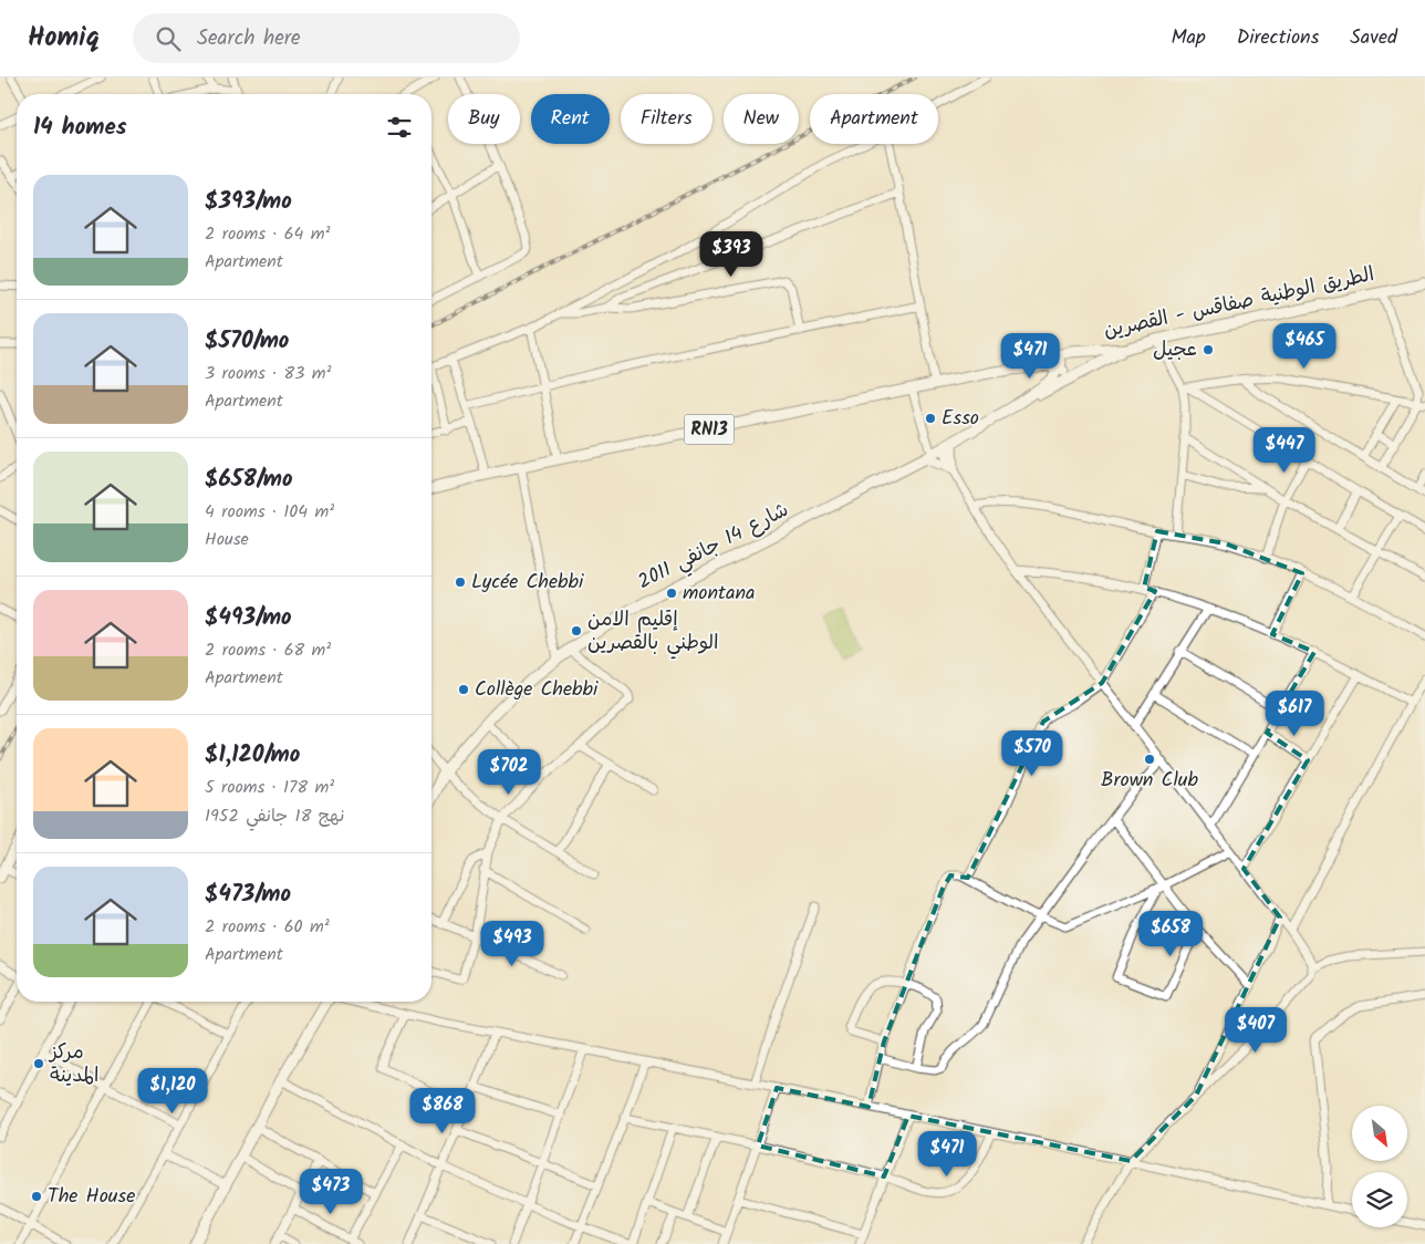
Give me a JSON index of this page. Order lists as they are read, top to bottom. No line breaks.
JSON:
{"streets":{"main road":["الطريق الوطنية صفاقس - القصرين","RN13","شارع 14 جانفي 2011"]},"crossings":[["الطريق الوطنية صفاقس - القصرين","شارع 14 جانفي 2011"]],"places":["عجيل","Esso","Lycée Chebbi","montana","إقليم الامن الوطني بالقصرين","Collège Chebbi","Brown Club","مركز المدينة","The House"],"north":"bottom right","page":{"header":"Homiq","search":"Search here","nav":["Map","Directions","Saved"],"chip":["Buy","Rent","Filters","New","Apartment"],"heading":"14 homes","list":[{"name":"$393/mo","note":"2 rooms · 64 m² · Apartment"},{"name":"$570/mo","note":"3 rooms · 83 m² · Apartment"},{"name":"$658/mo","note":"4 rooms · 104 m² · House"},{"name":"$493/mo","note":"2 rooms · 68 m² · Apartment"},{"name":"$1,120/mo","note":"5 rooms · 178 m² · نهج 18 جانفي 1952"},{"name":"$473/mo","note":"2 rooms · 60 m² · Apartment"}],"price":["$393","$465","$471","$447","$617","$570","$702","$658","$493","$407","$1,120","$868","$471","$473"]}}
